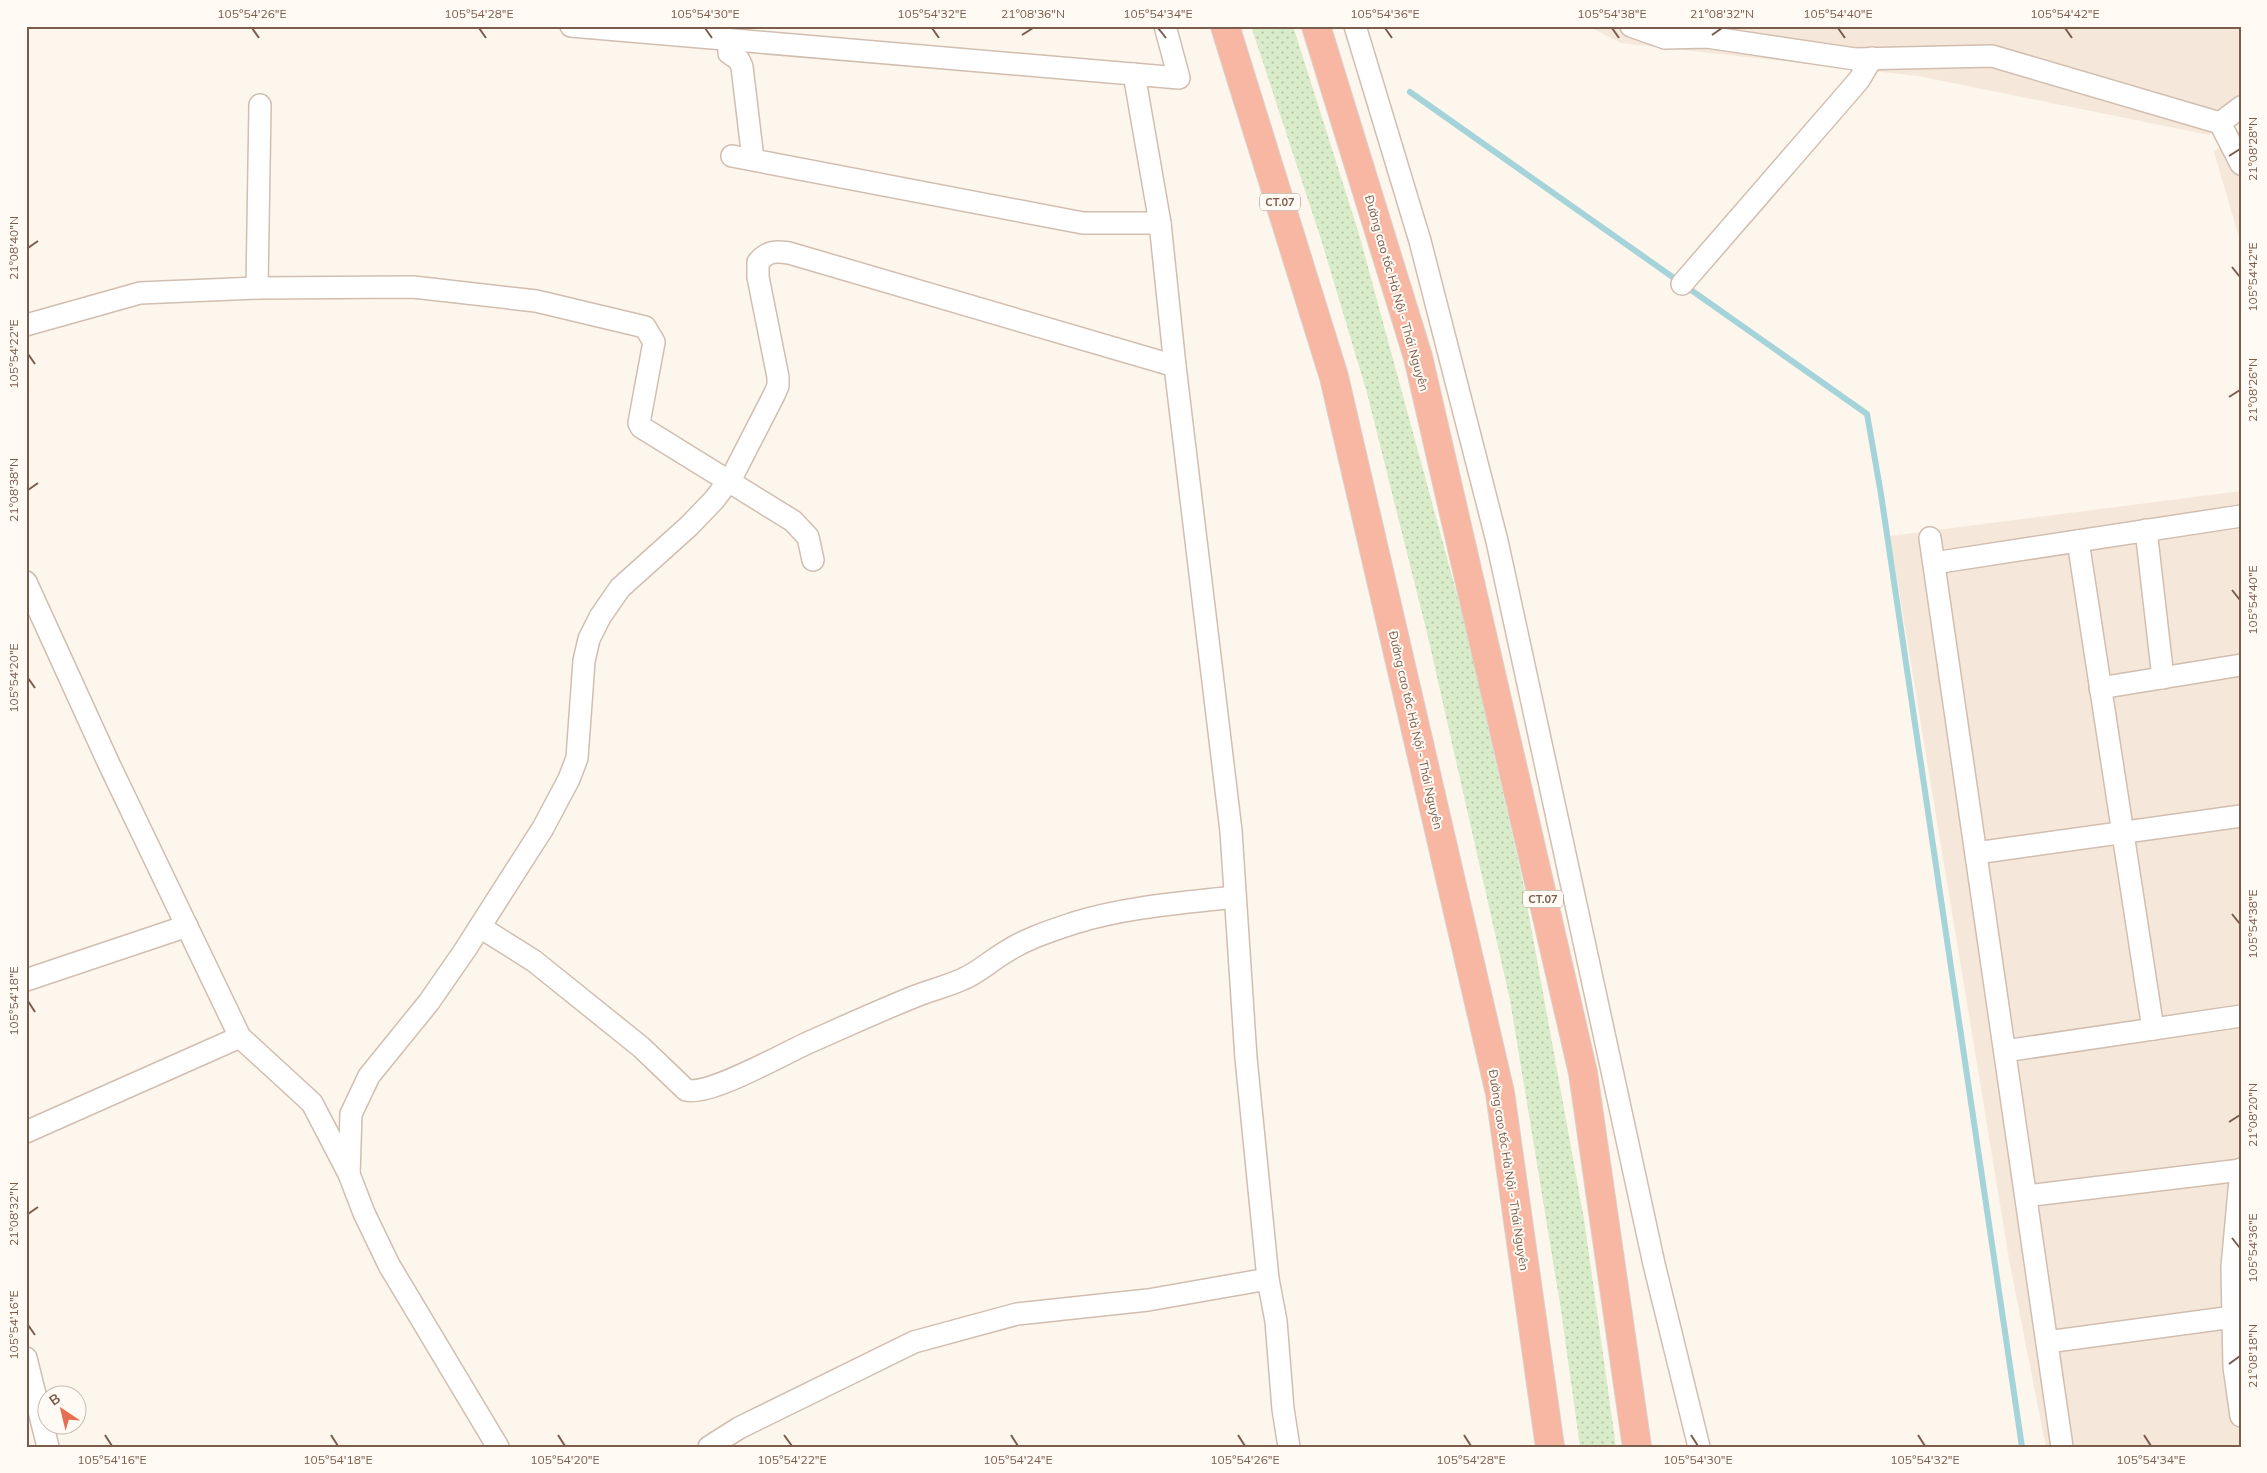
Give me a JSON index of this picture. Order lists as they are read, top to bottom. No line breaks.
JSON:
{"streets":{"highway":["CT.07","Đường cao tốc Hà Nội - Thái Nguyên"]},"north":"top left","coordinates":["105°54'26\"E","105°54'28\"E","105°54'30\"E","105°54'32\"E","21°08'36\"N","105°54'34\"E","105°54'36\"E","105°54'38\"E","21°08'32\"N","105°54'40\"E","105°54'42\"E","21°08'28\"N","21°08'40\"N","105°54'22\"E","21°08'26\"N","21°08'38\"N","105°54'20\"E","105°54'18\"E","21°08'20\"N","105°54'16\"E","21°08'18\"N","105°54'24\"E"]}
